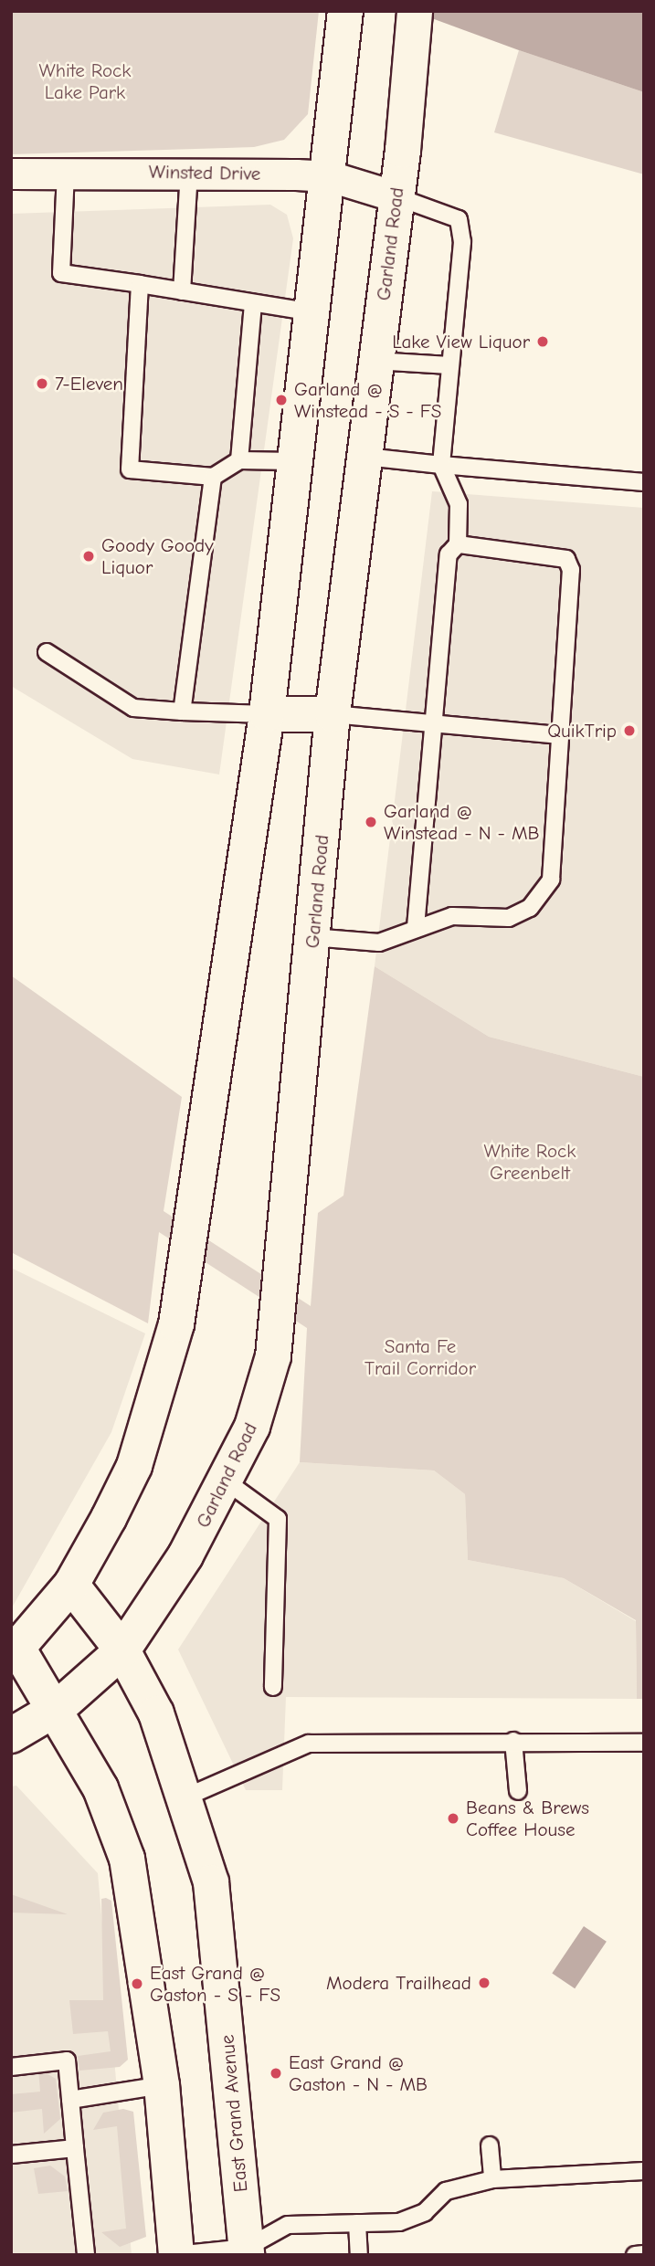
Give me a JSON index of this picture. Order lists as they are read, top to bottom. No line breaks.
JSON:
{"streets":{"main road":["Garland Road","East Grand Avenue"],"street":["Winsted Drive"]},"crossings":[["Winsted Drive","Garland Road"],["Garland Road","East Grand Avenue"]],"parks":["White Rock Lake Park","White Rock Greenbelt","Santa Fe Trail Corridor"],"places":["Lake View Liquor","7-Eleven","Garland @ Winstead - S - FS","Goody Goody Liquor","QuikTrip","Garland @ Winstead - N - MB","Beans & Brews Coffee House","Modera Trailhead","East Grand @ Gaston - S - FS","East Grand @ Gaston - N - MB"]}
